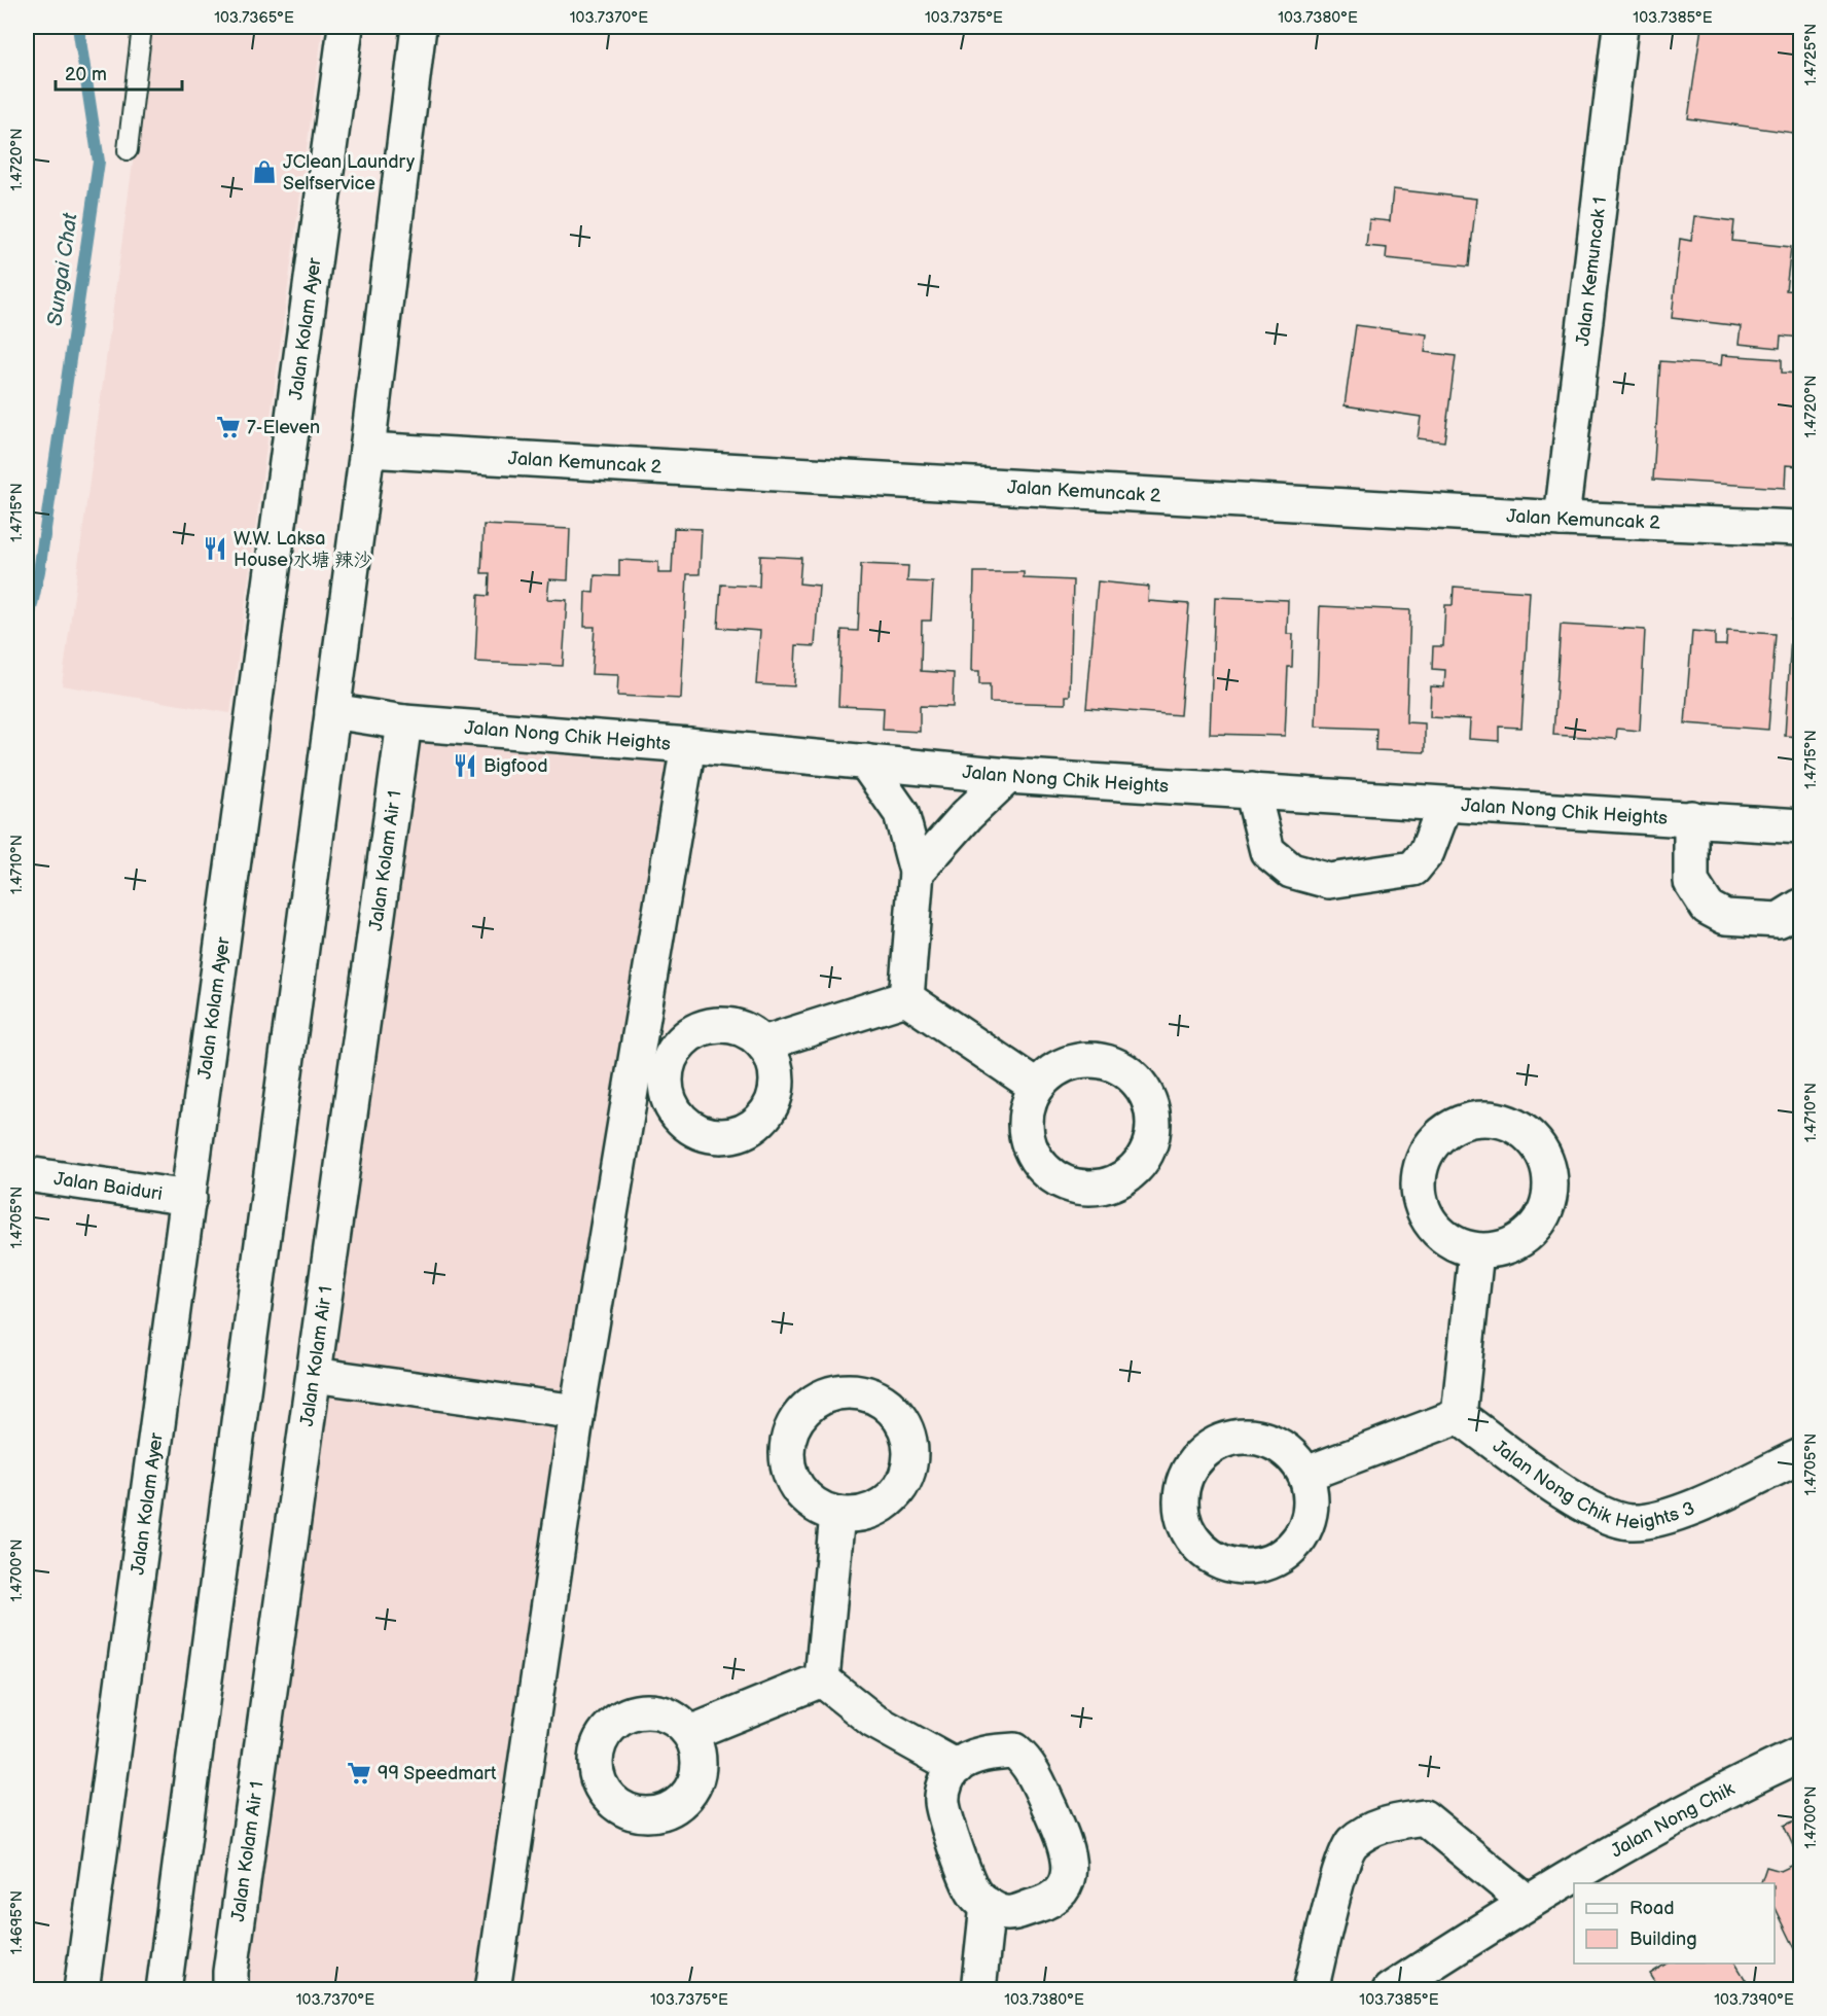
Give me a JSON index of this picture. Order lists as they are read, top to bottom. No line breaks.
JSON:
{"streets":{"street":["Jalan Kemuncak 1","Jalan Kolam Ayer","Jalan Kemuncak 2","Jalan Nong Chik Heights","Jalan Kolam Air 1","Jalan Baiduri","Jalan Nong Chik Heights 3","Jalan Nong Chik"]},"crossings":[["Jalan Kemuncak 1","Jalan Kemuncak 2"],["Jalan Kolam Ayer","Jalan Baiduri"],["Jalan Nong Chik Heights","Jalan Kolam Air 1"]],"water":["Sungai Chat"],"places":{"shop":["JClean Laundry Selfservice"],"supermarket":["7-Eleven","99 Speedmart"],"restaurant":["W.W. Laksa House 水塘 辣沙","Bigfood"]},"legend":["Road","Building"],"scale_bar":"20 m","coordinates":["103.7365°E","103.7370°E","103.7375°E","103.7380°E","103.7385°E","1.4725°N","1.4720°N","1.4715°N","1.4710°N","1.4705°N","1.4700°N","1.4695°N","103.7390°E"]}
